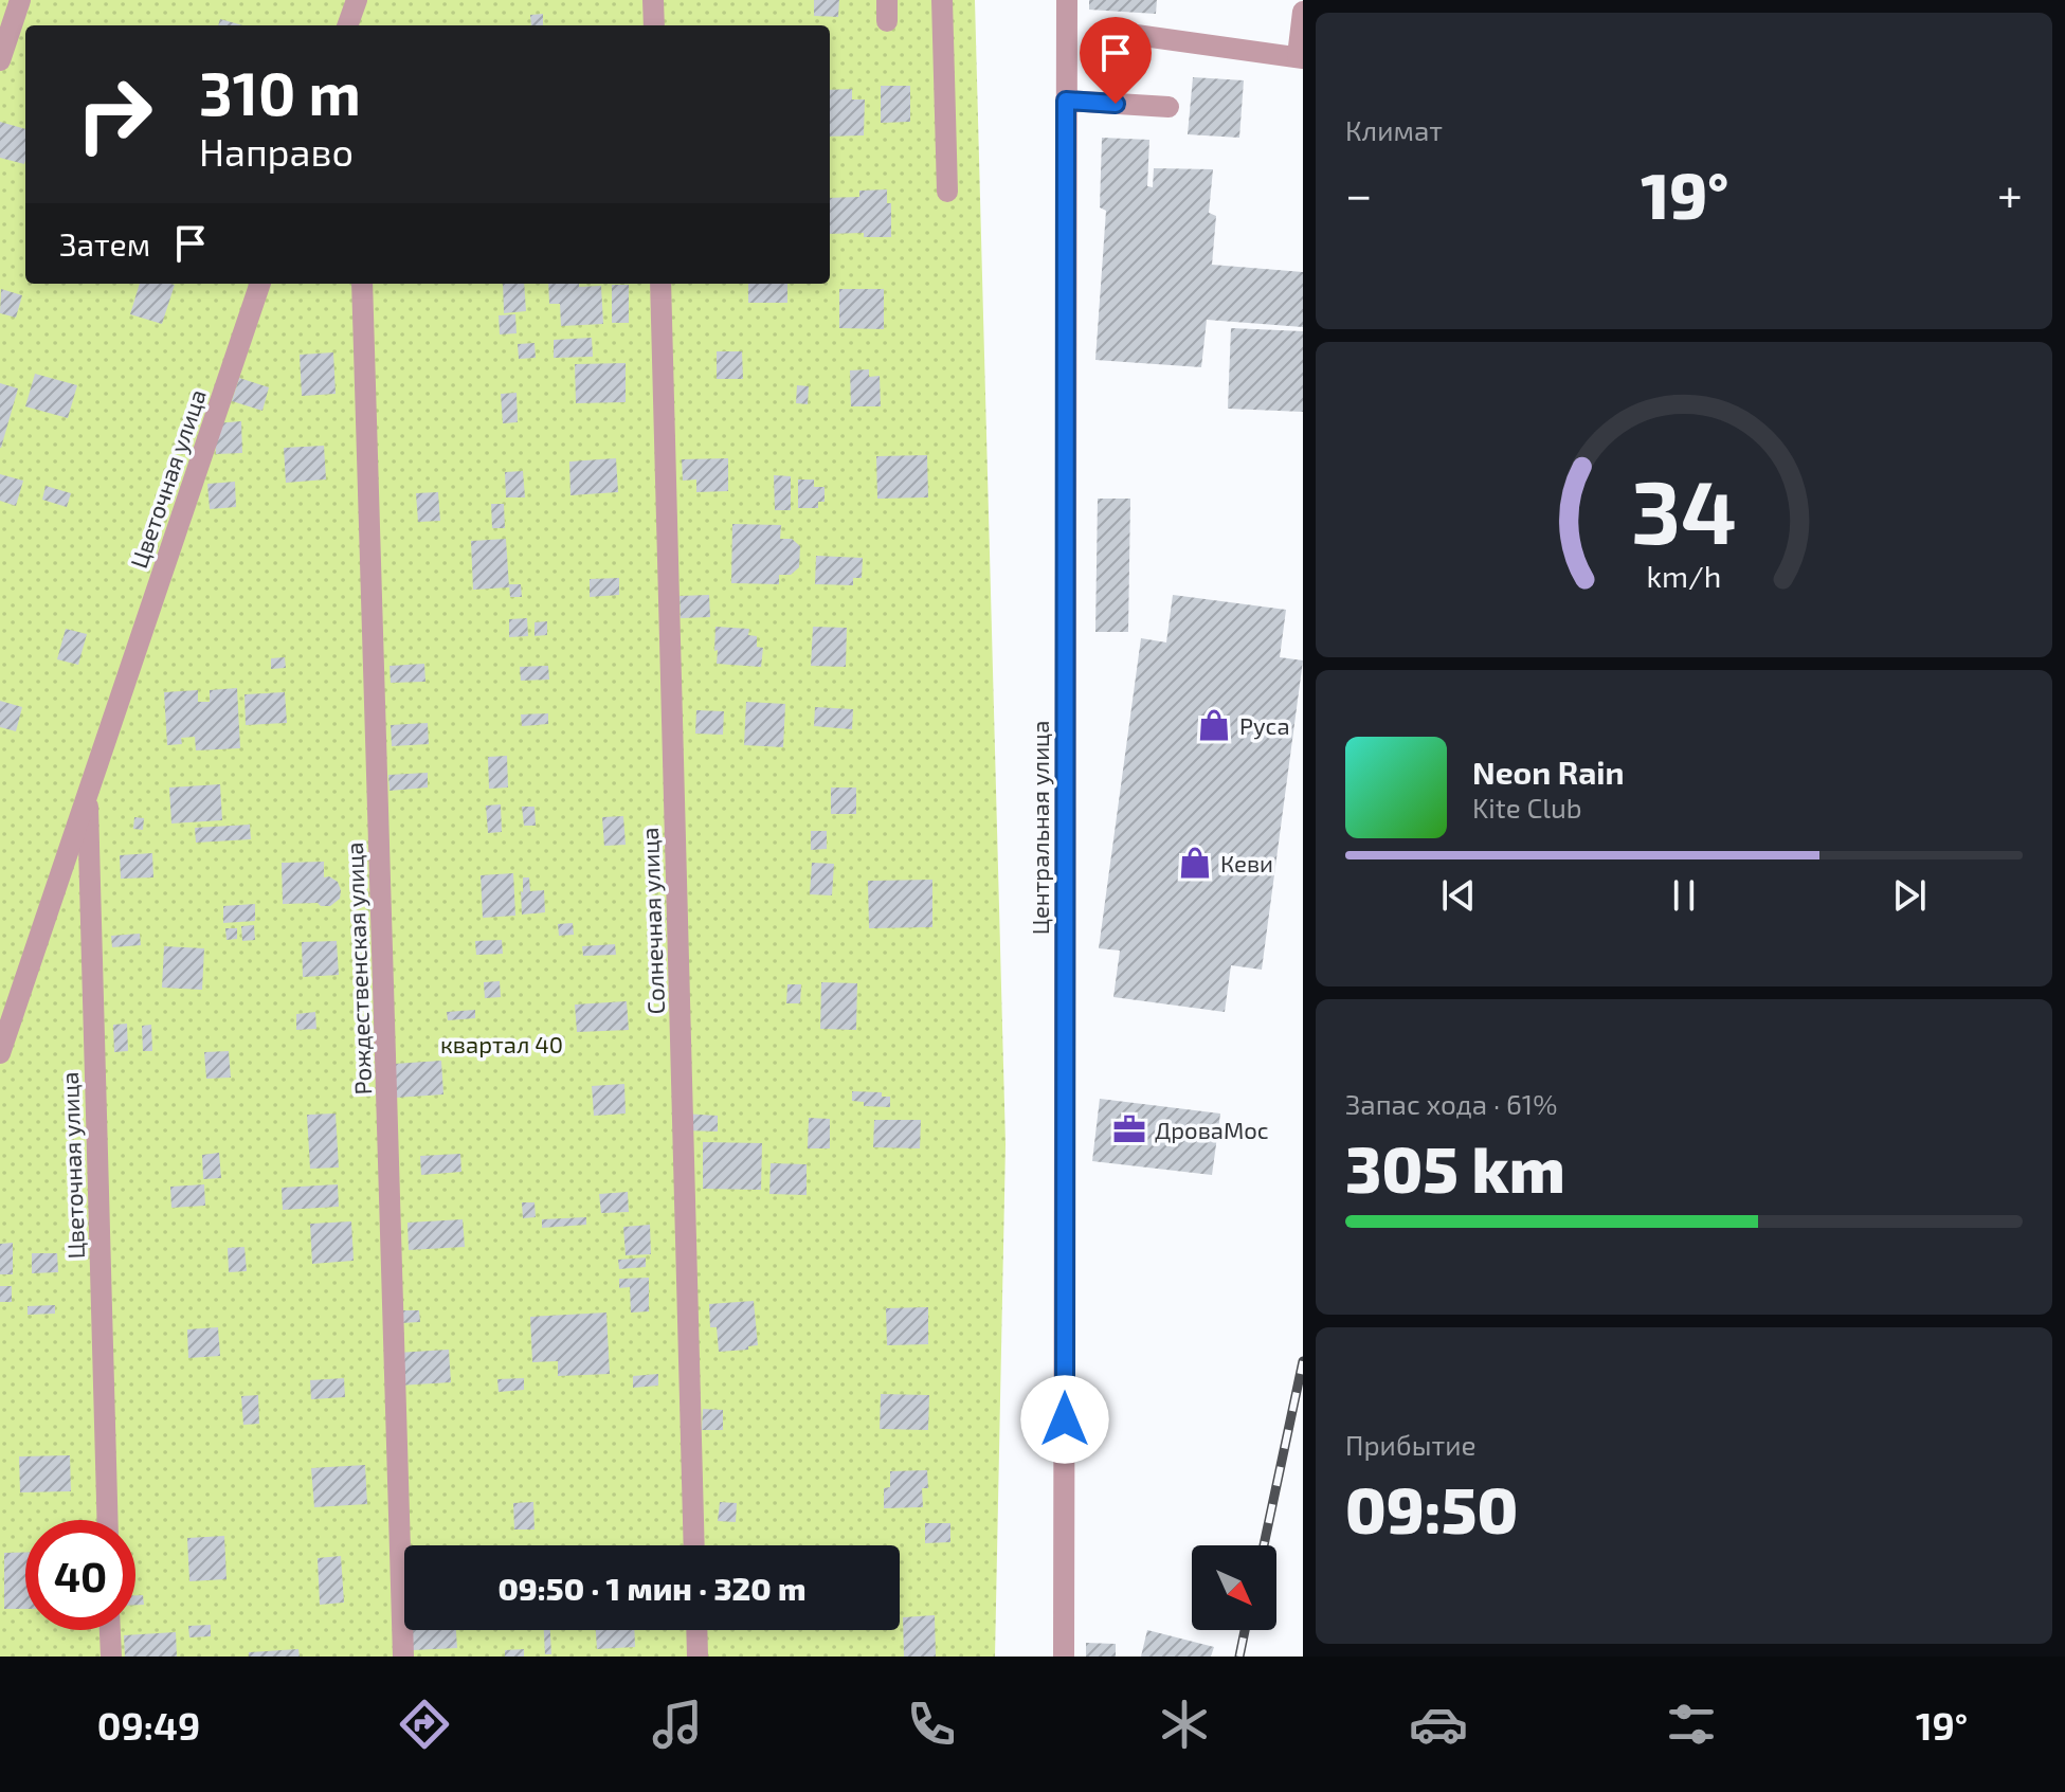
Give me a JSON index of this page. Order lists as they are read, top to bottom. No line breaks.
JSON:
{"streets":{"street":["Цветочная улица","Центральная улица","Солнечная улица","Рождественская улица"]},"parks":["квартал 40"],"places":{"shop":["Руса","Кеви"],"office":["ДроваМос"]},"north":"bottom right","page":{"tile":["Климат",["Запас хода · 61%","305 km"],["Прибытие","09:50"]],"turn":["310 m","Направо"],"heat":["−","19°","+"],"then":"Затем","song":["Neon Rain","Kite Club"],"limit":"40","trip":"09:50 · 1 мин · 320 m","tabs":["09:49","19°"],"gauge":["34","km/h"]}}
